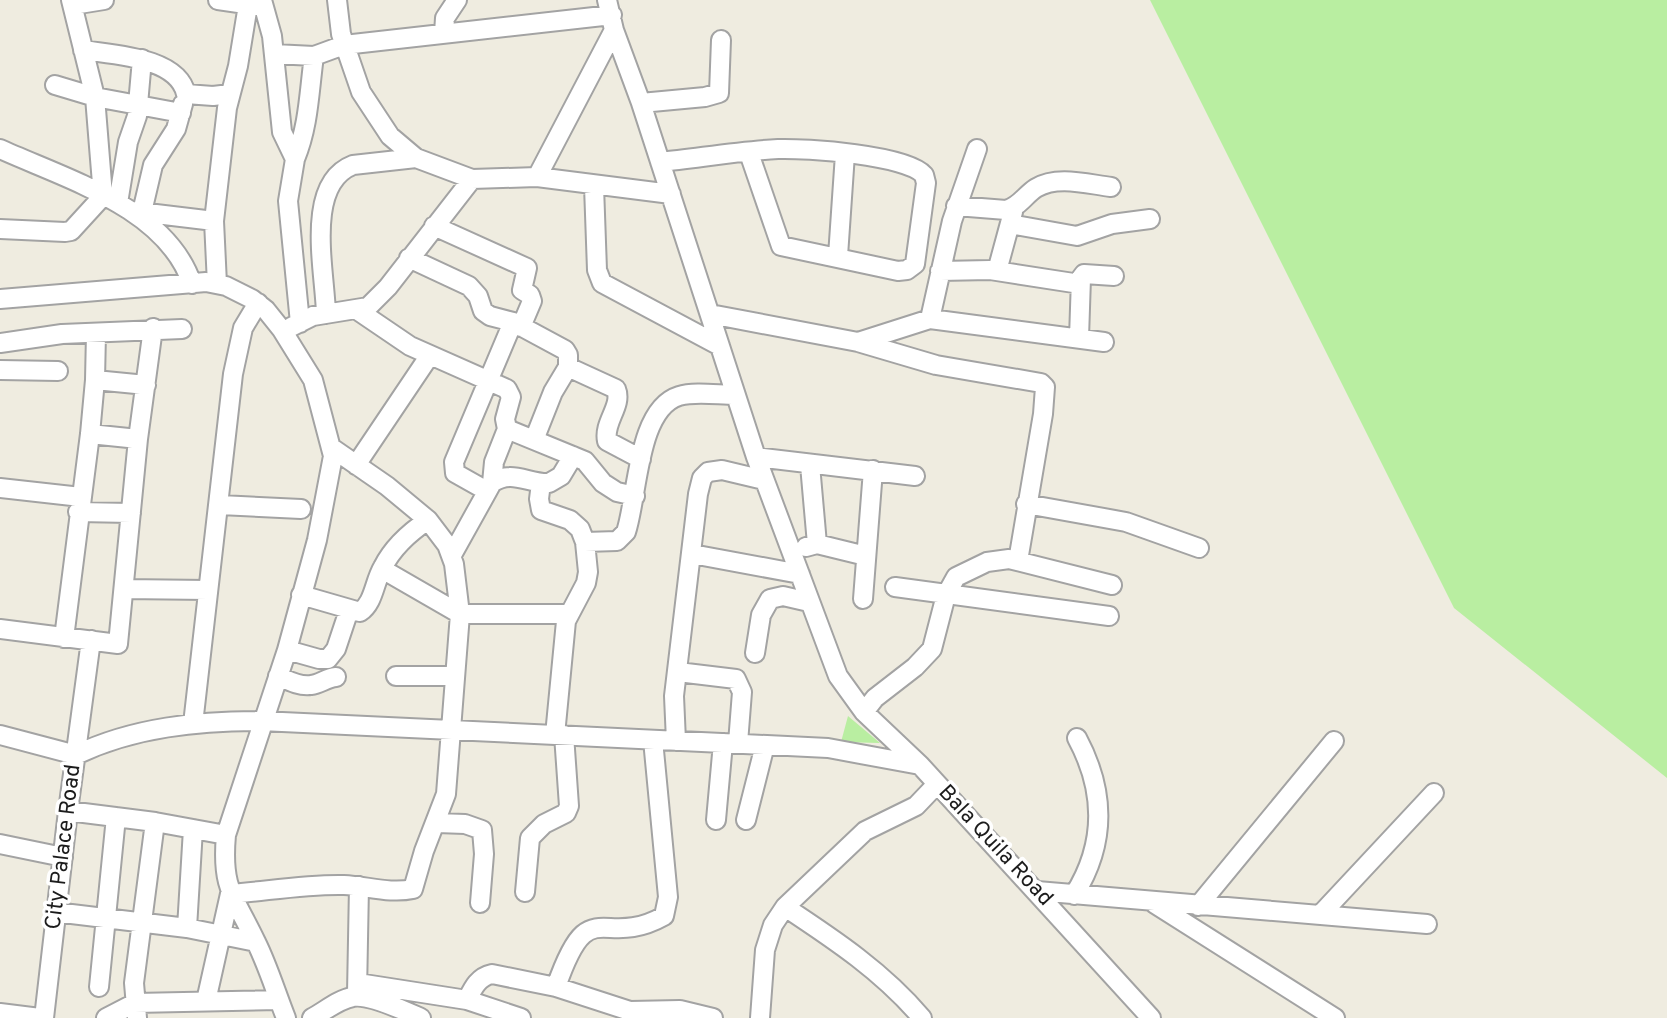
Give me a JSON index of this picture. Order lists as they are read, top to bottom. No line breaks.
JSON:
{"streets":{"street":["Bala Quila Road","City Palace Road"]}}
